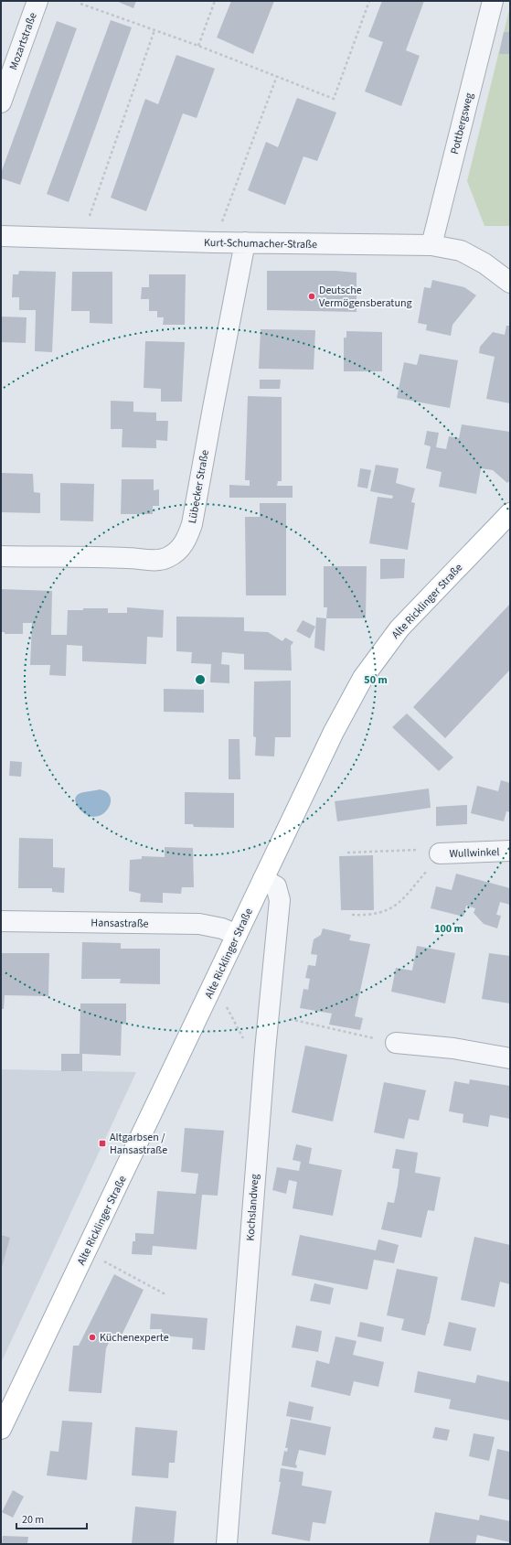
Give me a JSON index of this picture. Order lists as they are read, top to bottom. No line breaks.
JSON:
{"streets":{"main road":["Alte Ricklinger Straße"],"street":["Mozartstraße","Pottbergsweg","Kurt-Schumacher-Straße","Lübecker Straße","Wullwinkel","Hansastraße","Kochslandweg"]},"crossings":[["Pottbergsweg","Kurt-Schumacher-Straße"],["Kurt-Schumacher-Straße","Lübecker Straße"],["Alte Ricklinger Straße","Hansastraße"],["Alte Ricklinger Straße","Kochslandweg"]],"places":{"other":["Deutsche Vermögensberatung","Küchenexperte"],"transit":["Altgarbsen / Hansastraße"]},"scale_bar":"20 m","rings":["50 m","100 m"]}
